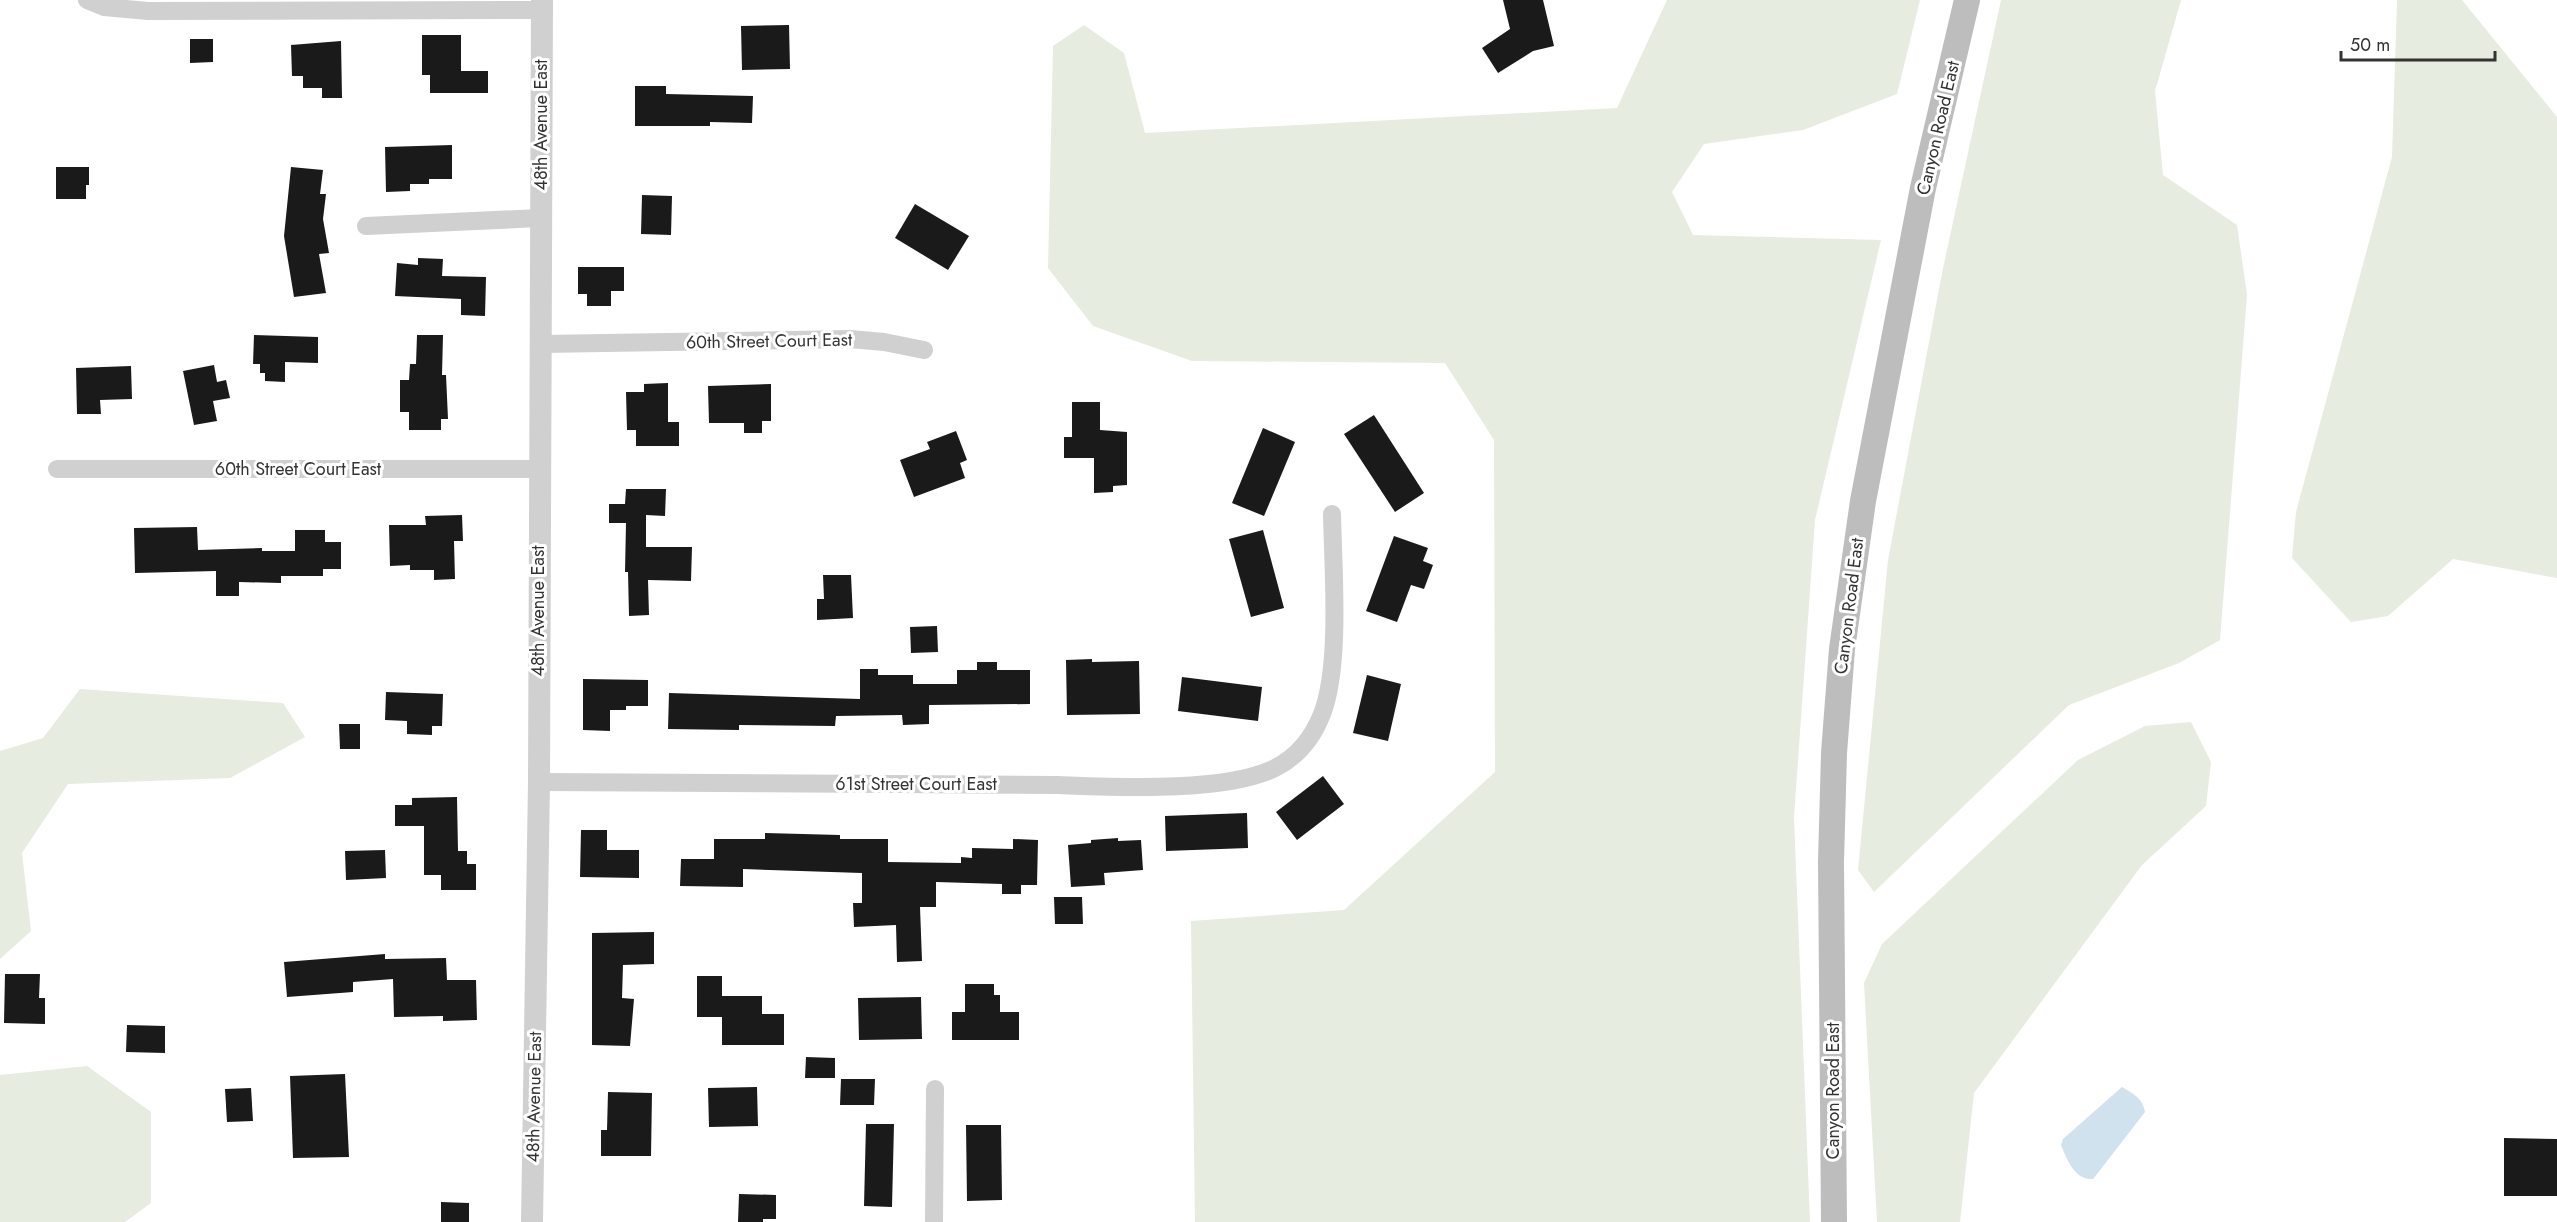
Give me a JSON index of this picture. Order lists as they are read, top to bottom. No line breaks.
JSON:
{"streets":{"main road":["Canyon Road East"],"street":["48th Avenue East","60th Street Court East","61st Street Court East"]},"crossings":[["48th Avenue East","60th Street Court East"],["48th Avenue East","61st Street Court East"]],"scale_bar":"50 m"}
